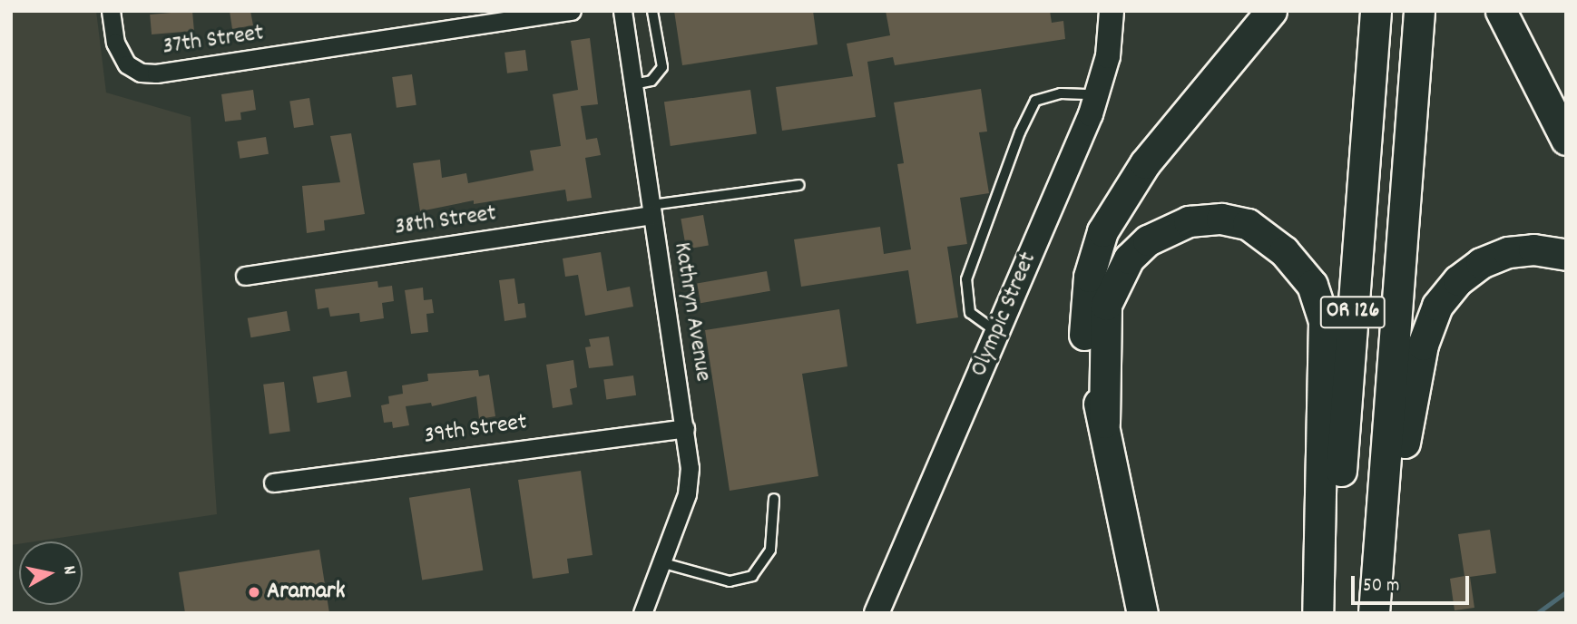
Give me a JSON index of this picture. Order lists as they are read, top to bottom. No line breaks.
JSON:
{"streets":{"highway":["OR 126"],"main road":["Olympic Street"],"street":["37th Street","38th Street","Kathryn Avenue","39th Street"]},"crossings":[["38th Street","Kathryn Avenue"],["Kathryn Avenue","39th Street"]],"places":["Aramark"],"scale_bar":"50 m","north":"right"}
